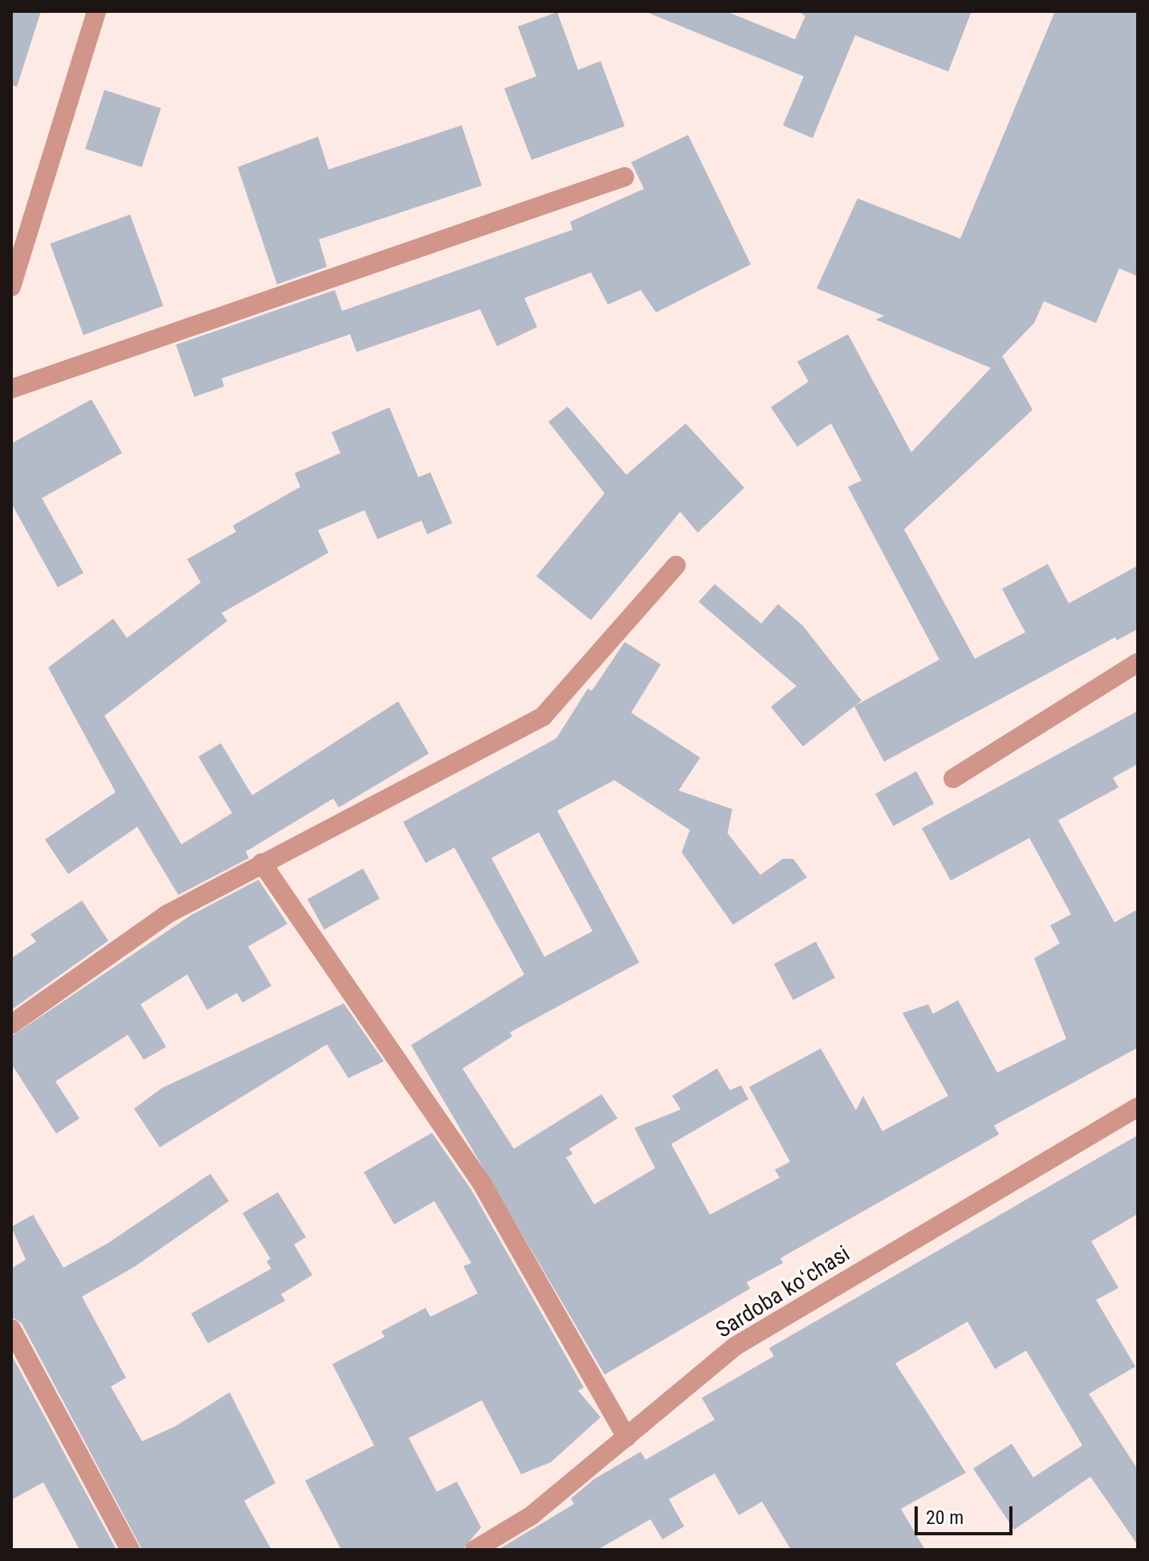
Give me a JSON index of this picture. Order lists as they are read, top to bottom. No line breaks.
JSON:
{"streets":{"street":["Sardoba koʻchasi"]},"scale_bar":"20 m"}
